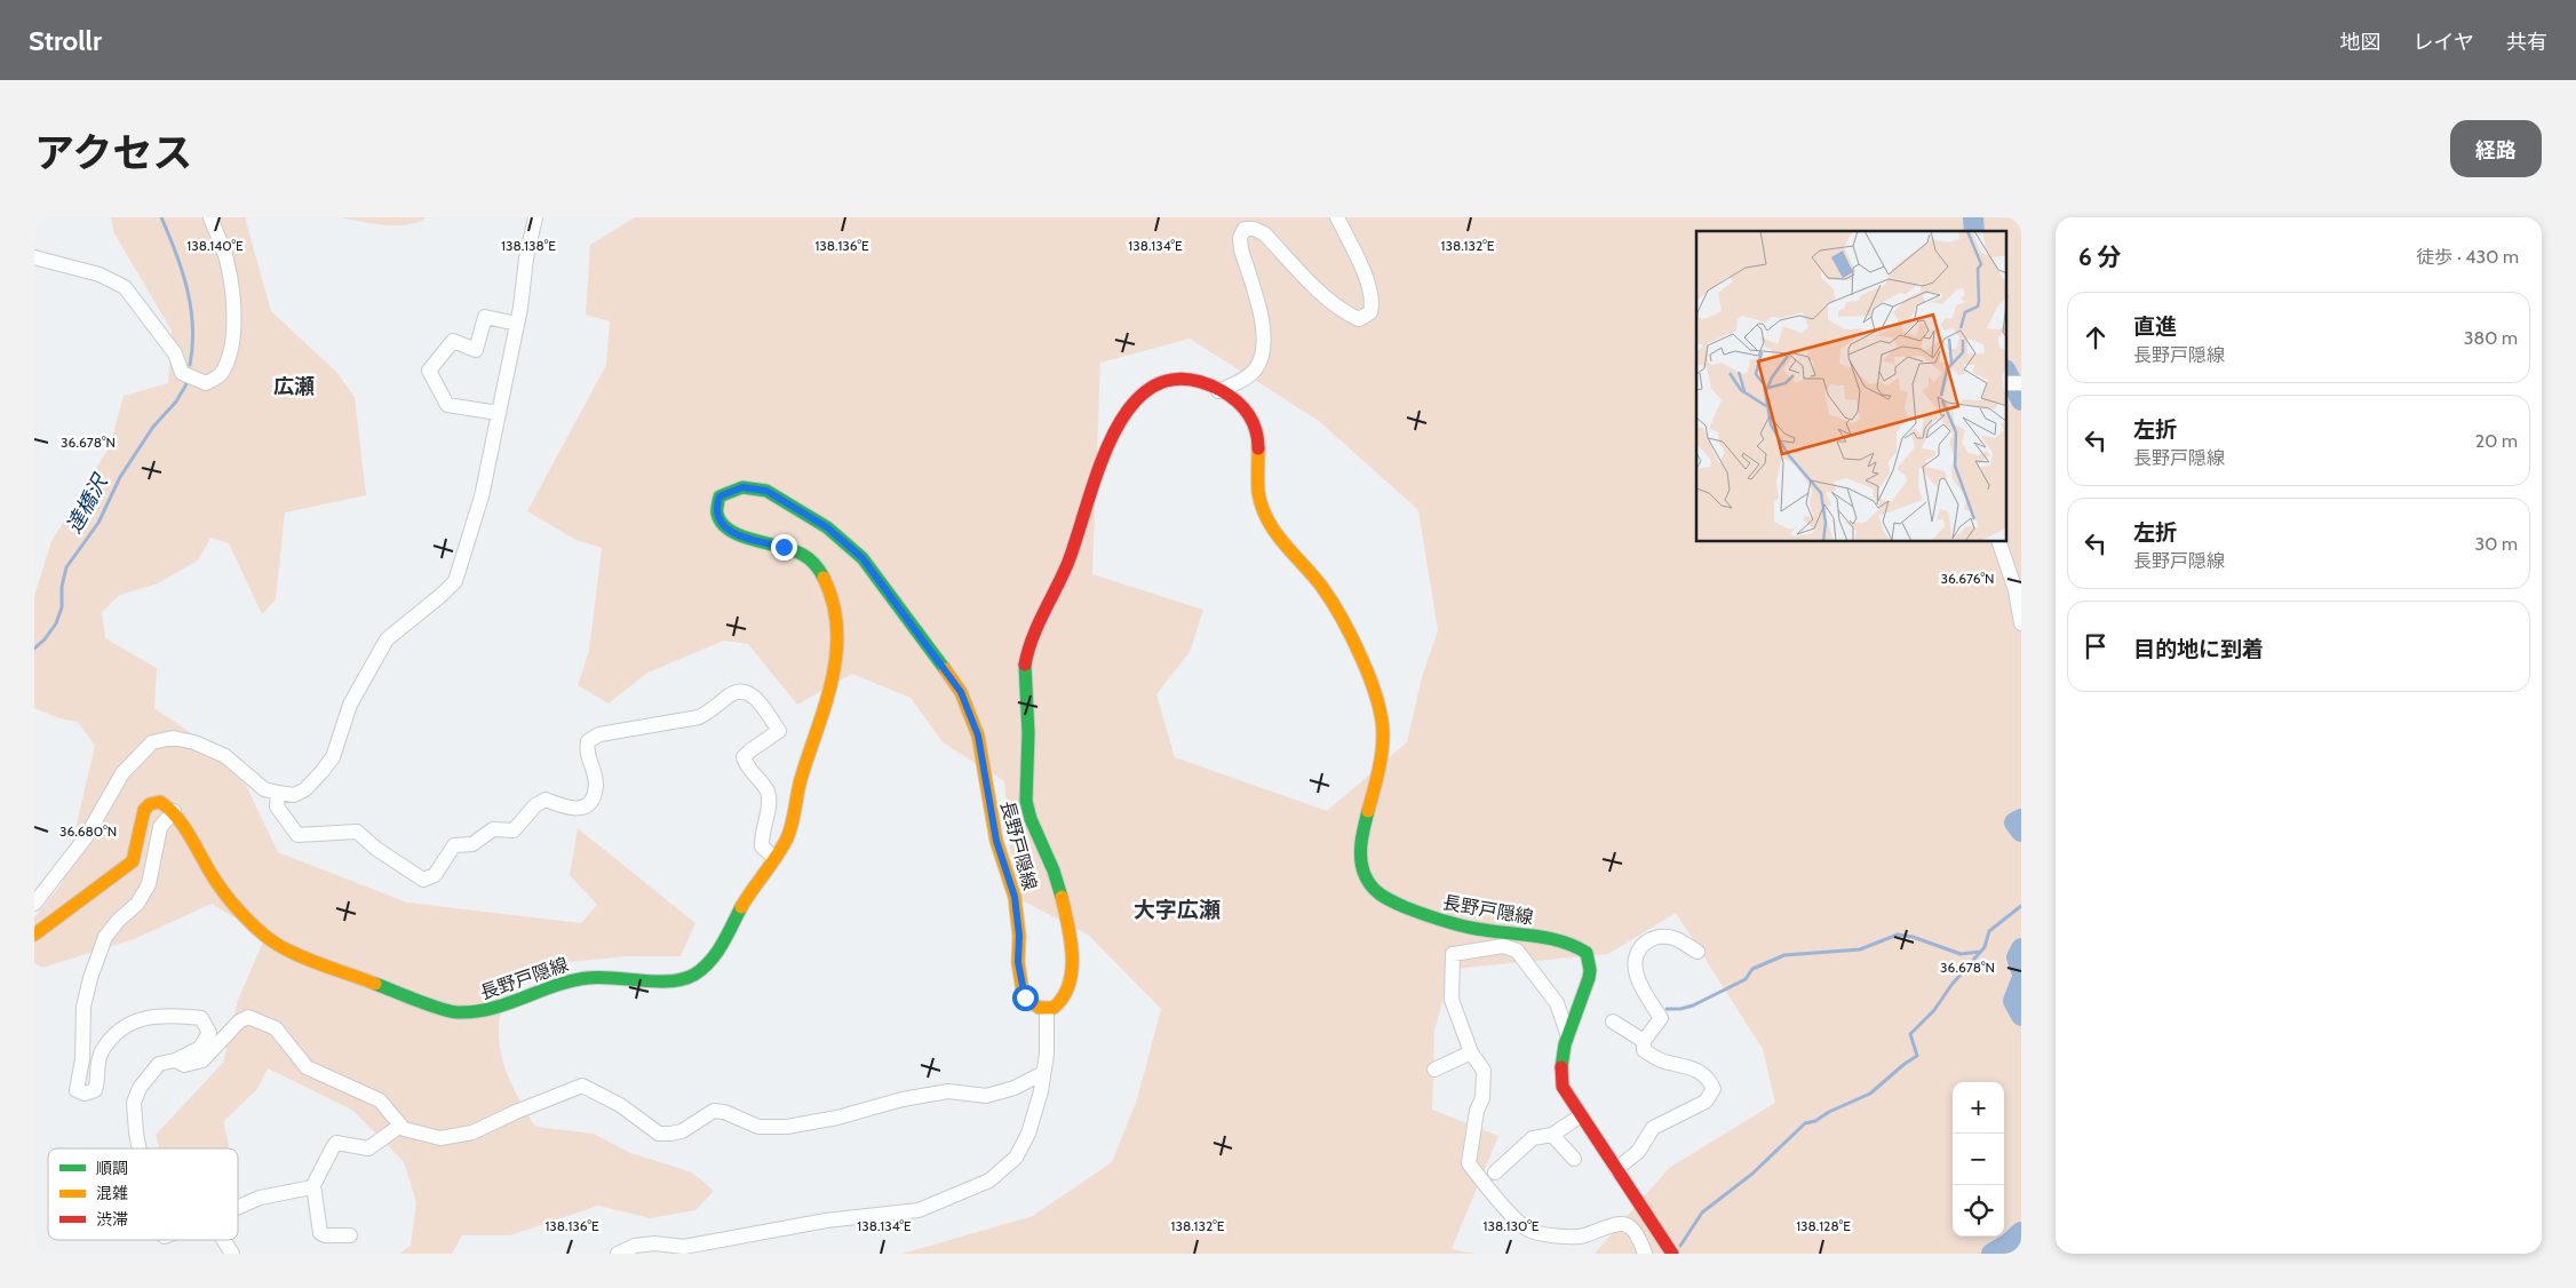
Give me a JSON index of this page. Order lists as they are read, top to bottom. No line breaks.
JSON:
{"streets":{"main road":["長野戸隠線"]},"districts":["広瀬","大字広瀬"],"water":["達橋沢"],"legend":["順調","混雑","渋滞"],"page":{"header":"Strollr","nav":["地図","レイヤ","共有"],"title":"アクセス","buttons":"経路","heading":["6 分","徒歩 · 430 m"],"list":[["直進","長野戸隠線","380 m"],["左折","長野戸隠線","20 m"],["左折","長野戸隠線","30 m"],"目的地に到着"],"map_buttons":["+","−"]},"coordinates":["138.140°E","138.138°E","138.136°E","138.134°E","138.132°E","36.678°N","36.676°N","36.680°N","138.130°E","138.128°E"]}
